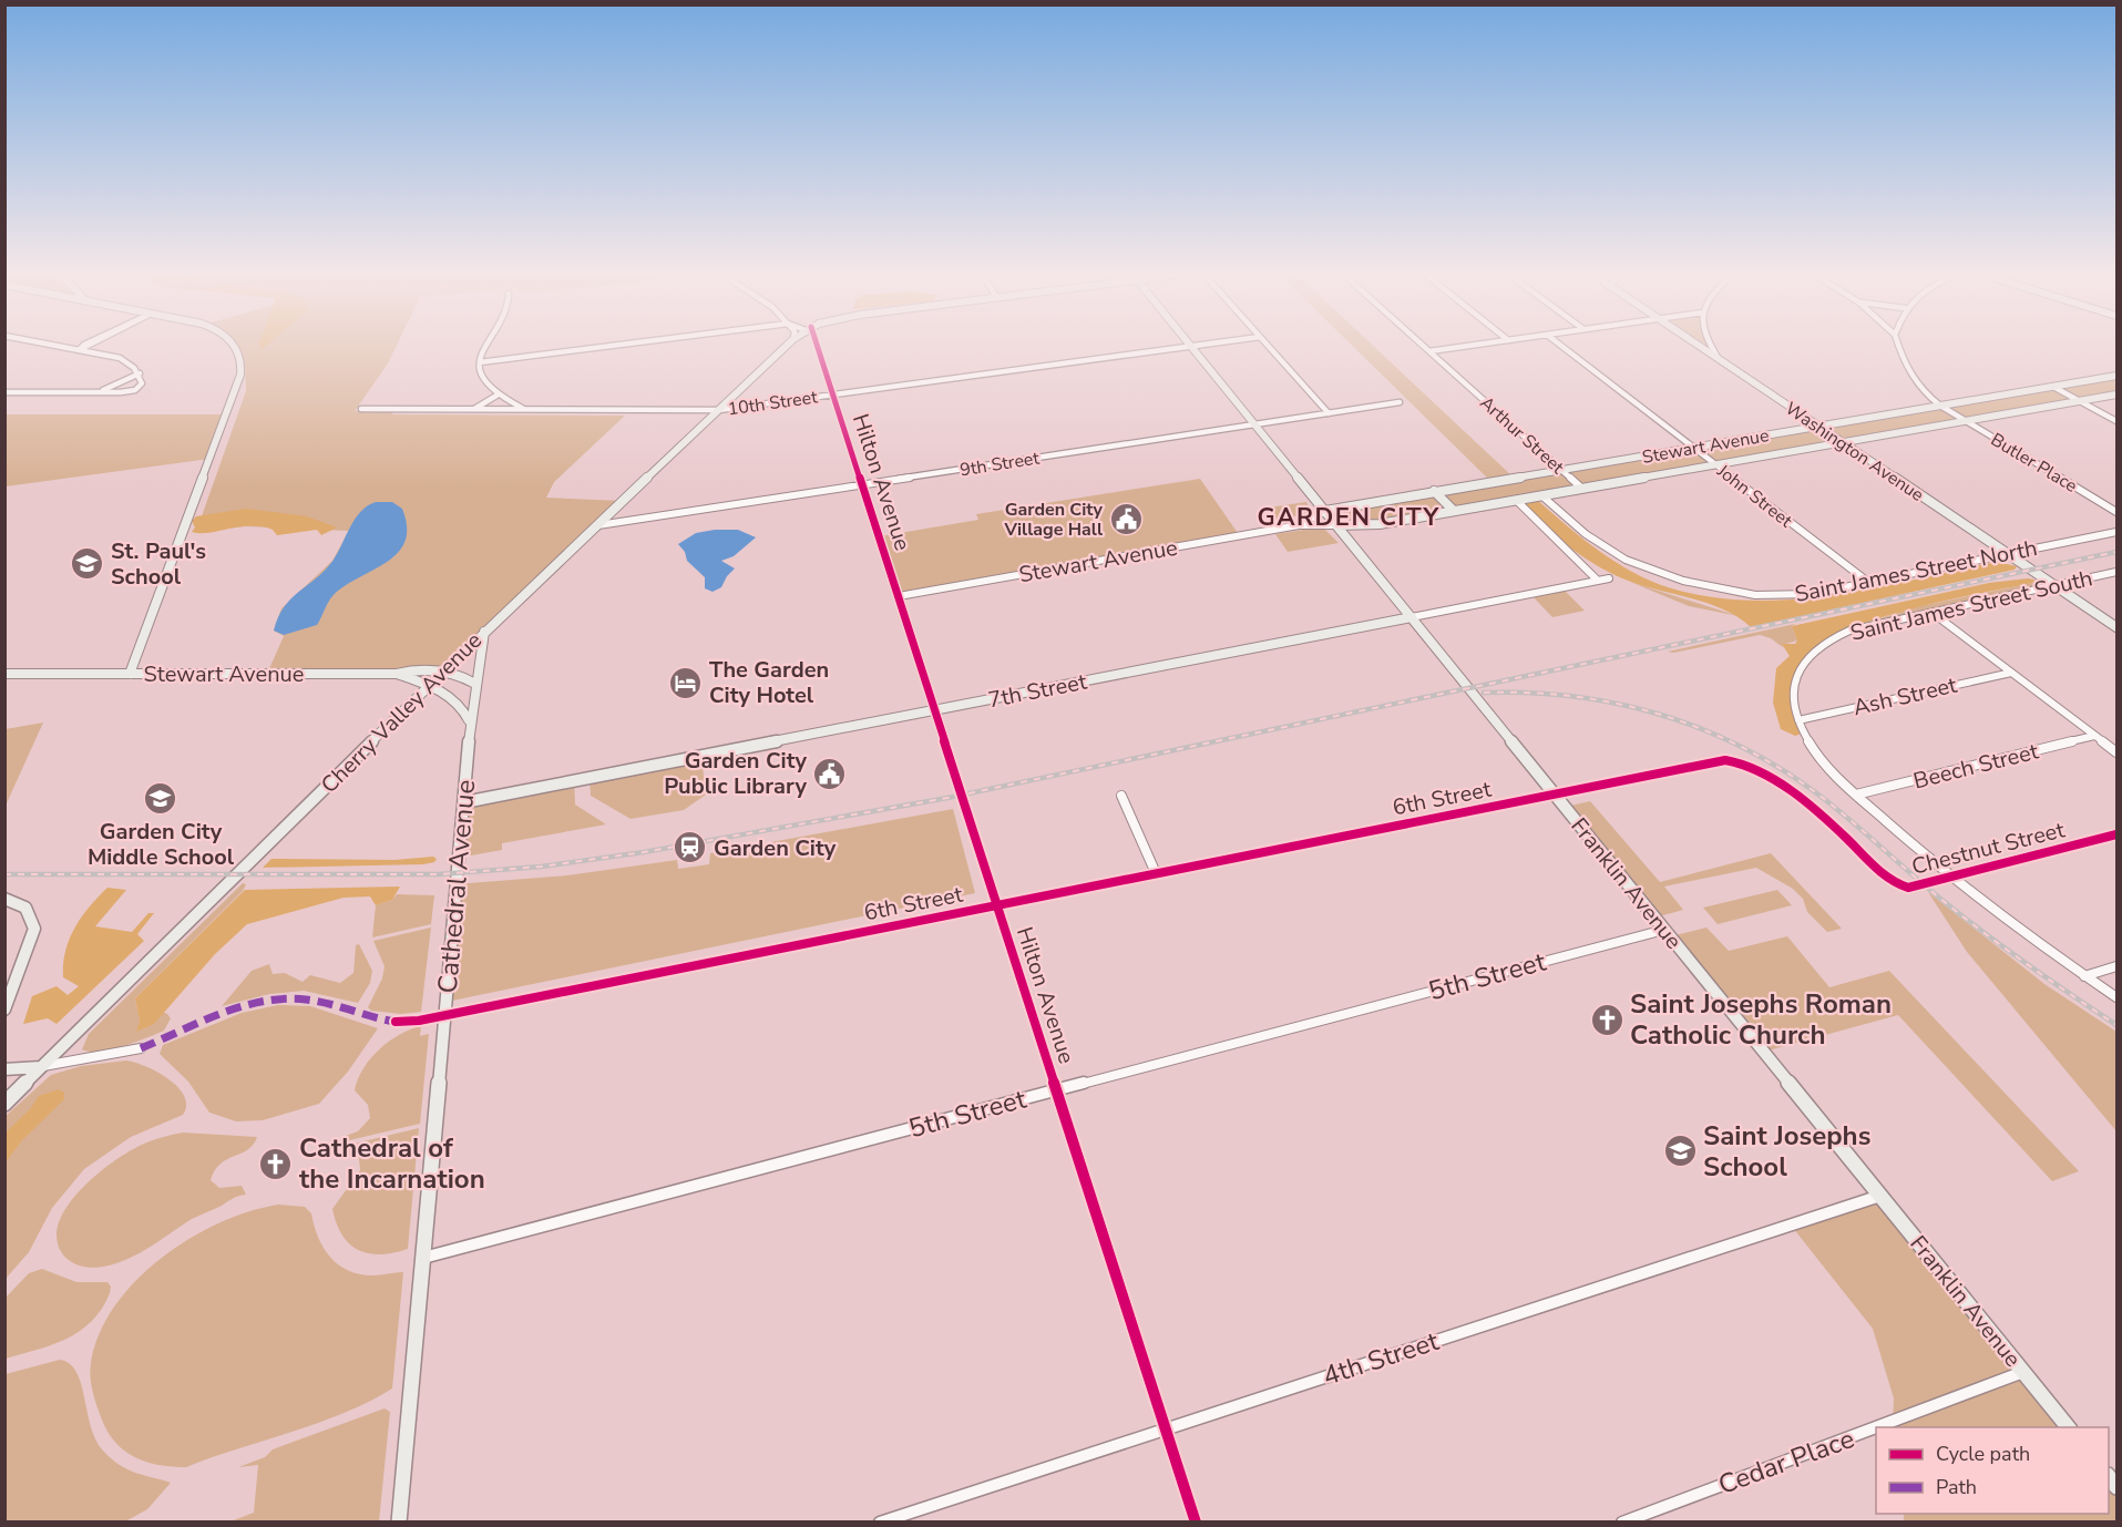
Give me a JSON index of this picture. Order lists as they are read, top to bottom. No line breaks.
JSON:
{"streets":{"main road":["Stewart Avenue","Washington Avenue","7th Street","Cherry Valley Avenue","Franklin Avenue","Cathedral Avenue"],"street":["10th Street","Arthur Street","Butler Place","9th Street","Hilton Avenue","John Street","Saint James Street North","Saint James Street South","Ash Street","Beech Street","6th Street","Chestnut Street","5th Street","4th Street","Cedar Place"]},"crossings":[["10th Street","Hilton Avenue"],["10th Street","Cherry Valley Avenue"],["Arthur Street","Stewart Avenue"],["Stewart Avenue","Washington Avenue"],["Stewart Avenue","Butler Place"],["Stewart Avenue","Hilton Avenue"],["Stewart Avenue","John Street"],["Stewart Avenue","Saint James Street North"],["Stewart Avenue","Cherry Valley Avenue"],["Stewart Avenue","Franklin Avenue"],["Washington Avenue","Saint James Street North"],["Washington Avenue","Saint James Street South"],["9th Street","Hilton Avenue"],["9th Street","Cherry Valley Avenue"],["9th Street","Franklin Avenue"],["Hilton Avenue","7th Street"],["Hilton Avenue","6th Street"],["Hilton Avenue","5th Street"],["Hilton Avenue","4th Street"],["John Street","Saint James Street North"],["Saint James Street South","Ash Street"],["Saint James Street South","Beech Street"],["Saint James Street South","Chestnut Street"],["7th Street","Franklin Avenue"],["7th Street","Cathedral Avenue"],["Cherry Valley Avenue","Cathedral Avenue"],["6th Street","Chestnut Street"],["6th Street","Franklin Avenue"],["6th Street","Cathedral Avenue"],["Chestnut Street","Franklin Avenue"],["Franklin Avenue","5th Street"],["Franklin Avenue","4th Street"],["Franklin Avenue","Cedar Place"],["Cathedral Avenue","5th Street"]],"districts":["GARDEN CITY"],"places":{"public building":["Garden City Village Hall","Garden City Public Library"],"school or university":["St. Paul's School","Garden City Middle School","Saint Josephs School"],"hotel":["The Garden City Hotel"],"station":["Garden City"],"church":["Saint Josephs Roman Catholic Church","Cathedral of the Incarnation"]},"legend":["Cycle path","Path"]}
